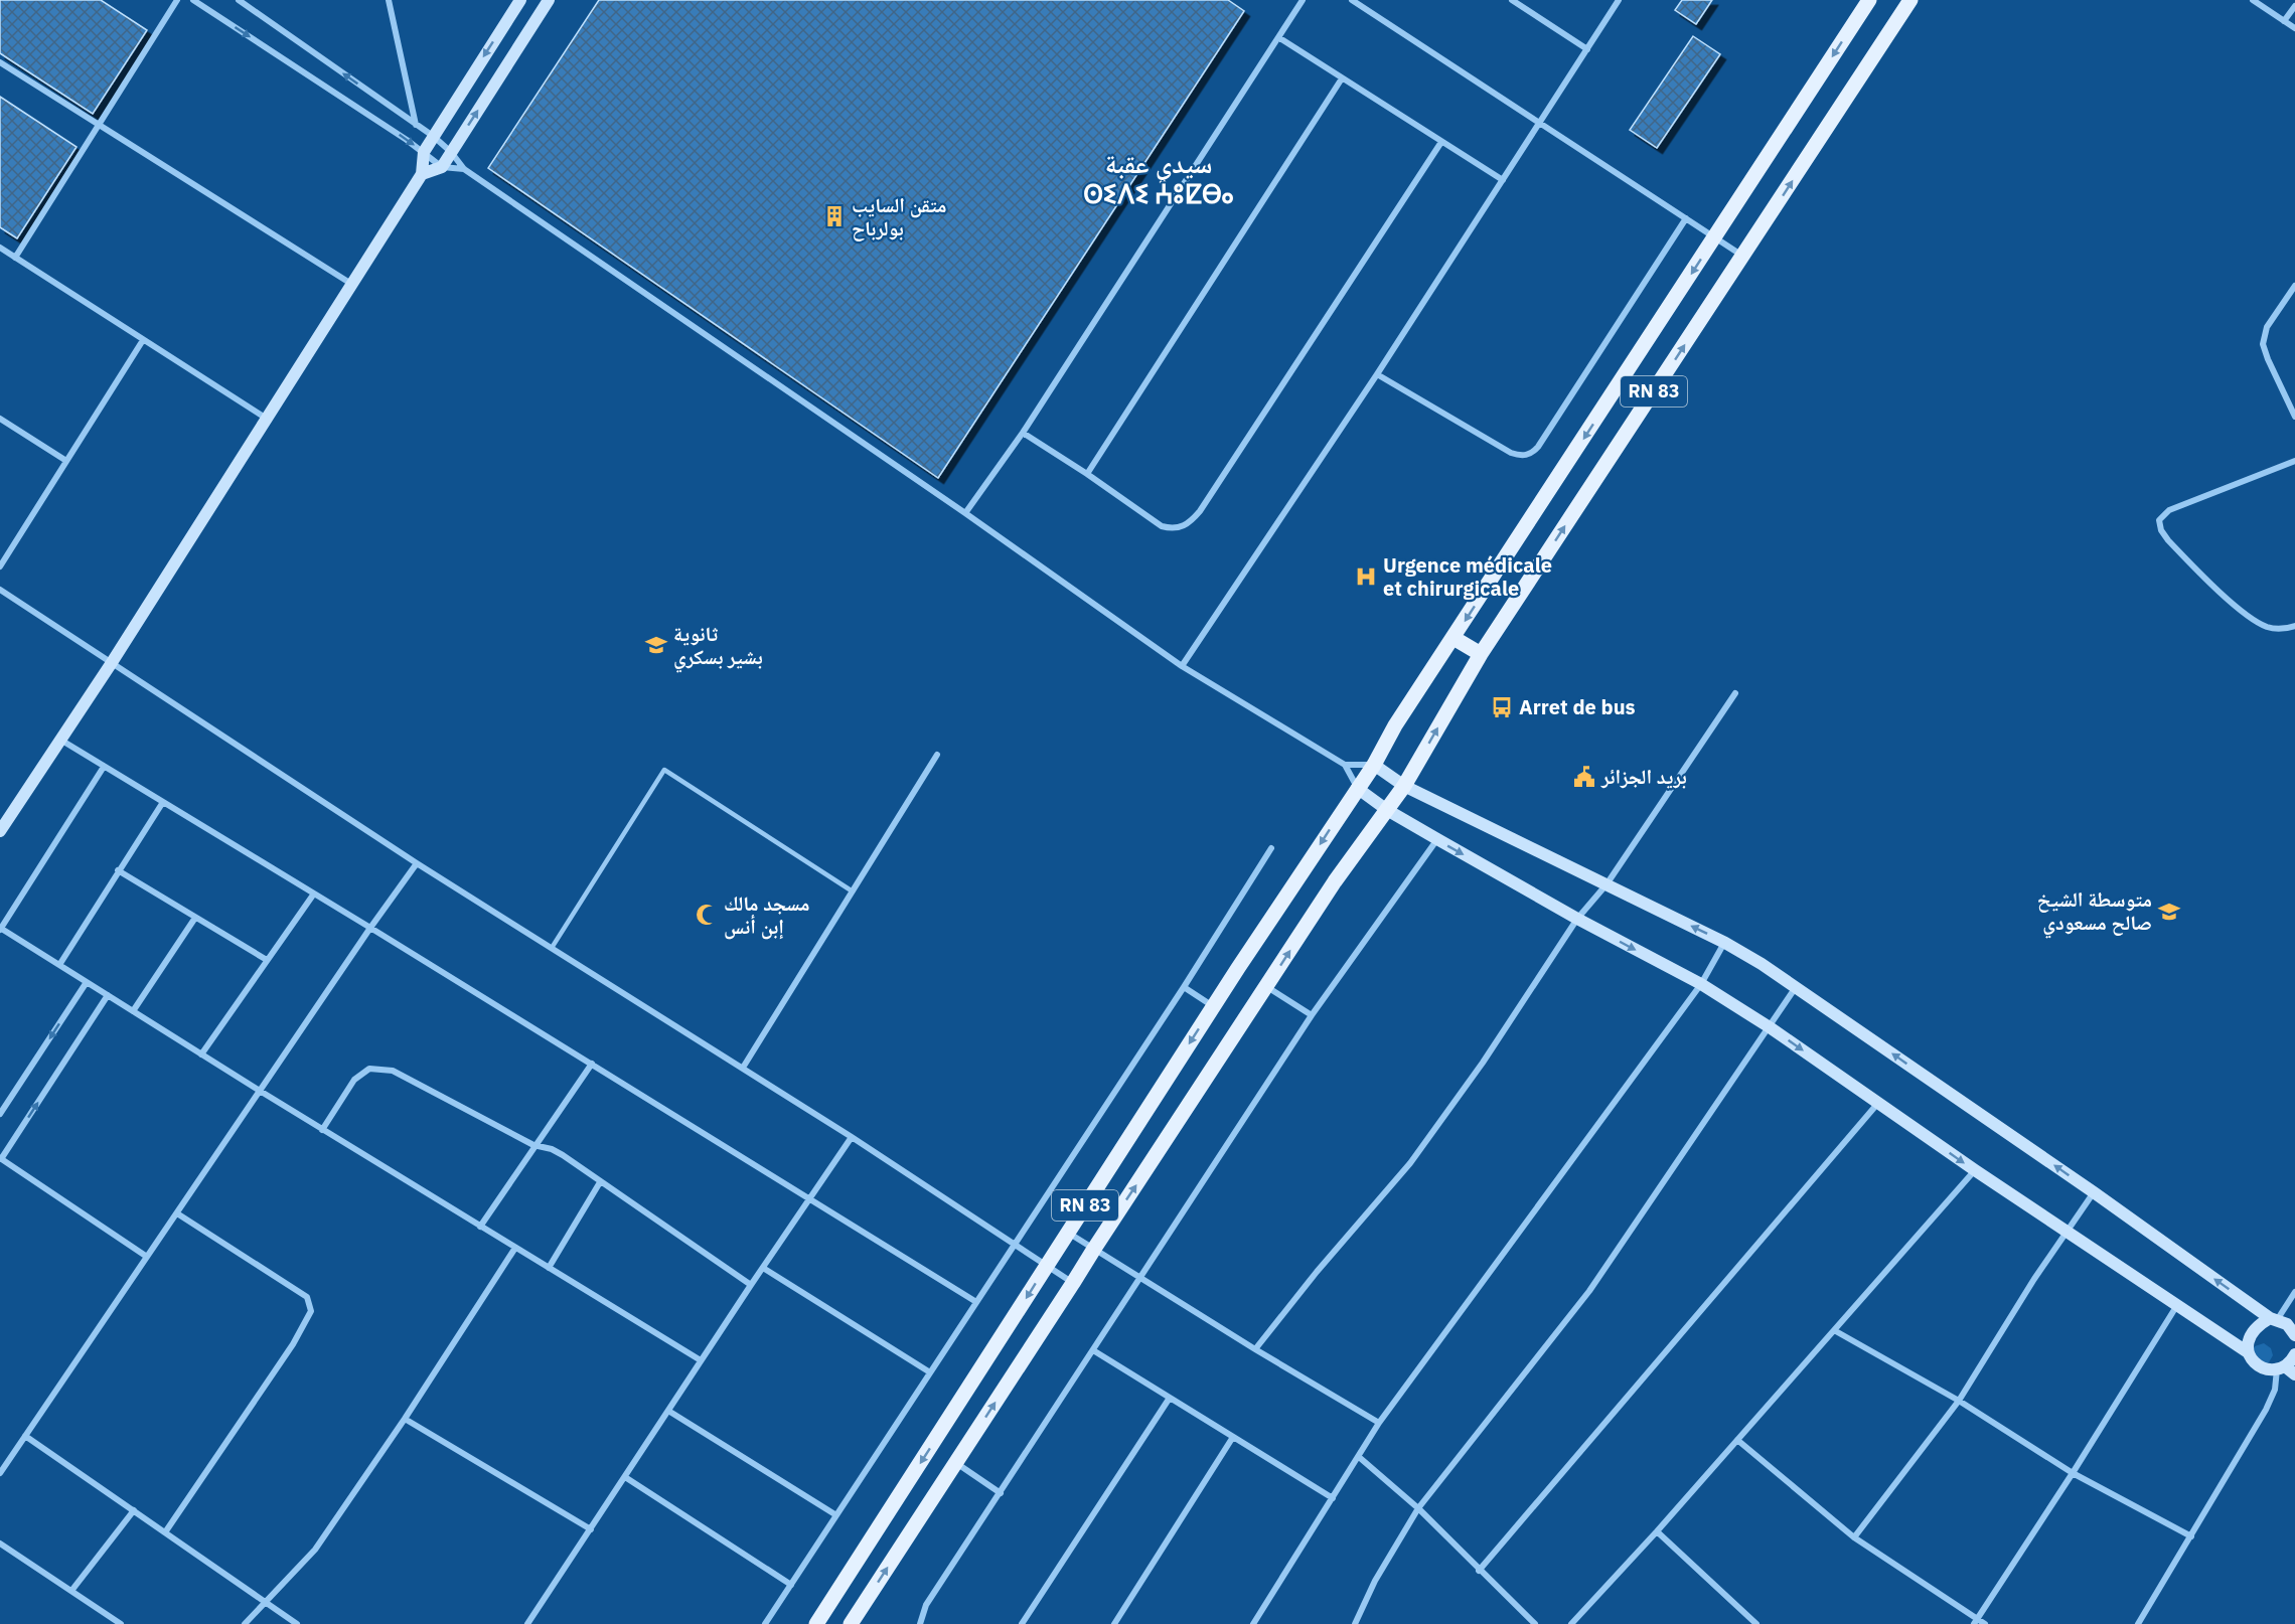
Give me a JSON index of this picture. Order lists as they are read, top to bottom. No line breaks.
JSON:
{"streets":{"main road":["RN 83"]},"districts":["سيدي عقبة ⵙⵉⴷⵉ ⵄⵓⵇⴱⴰ"],"places":{"building":["متقن السايب بولرباح"],"hospital":["Urgence médicale et chirurgicale"],"school or university":["ثانوية بشير بسكري","متوسطة الشيخ صالح مسعودي"],"bus stop":["Arret de bus"],"public building":["بريد الجزائر"],"mosque":["مسجد مالك إبن أنس"]}}
